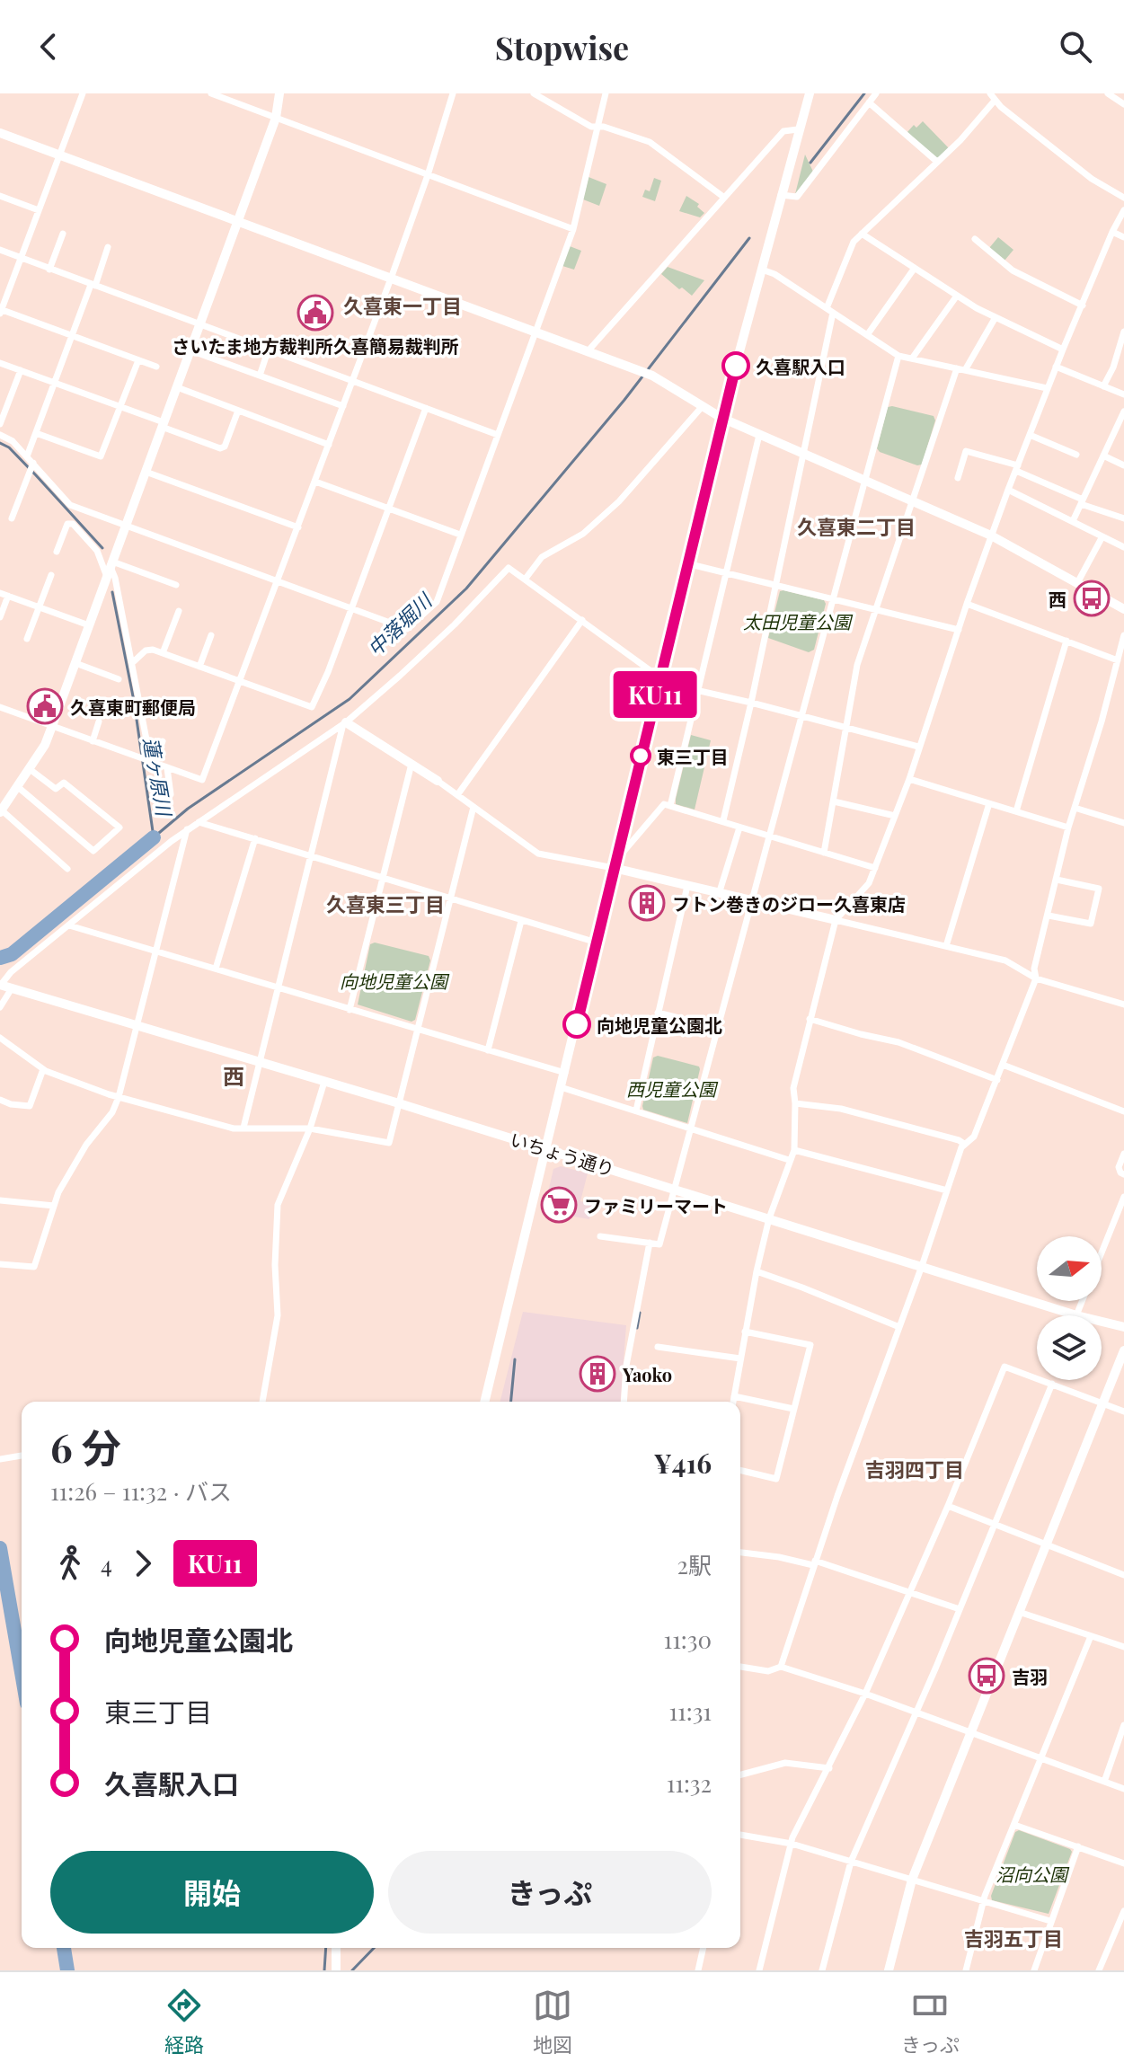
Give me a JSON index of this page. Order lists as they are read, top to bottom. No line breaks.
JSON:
{"streets":{"street":["いちょう通り"]},"districts":["久喜東一丁目","久喜東二丁目","久喜東三丁目","西","吉羽四丁目","吉羽五丁目"],"water":["中落堀川","蓮ヶ原川"],"parks":["太田児童公園","向地児童公園","西児童公園","沼向公園"],"places":{"public building":["さいたま地方裁判所久喜簡易裁判所","久喜東町郵便局"],"other":["久喜駅入口","東三丁目","向地児童公園北"],"bus stop":["西","吉羽"],"building":["フトン巻きのジロー久喜東店","Yaoko"],"supermarket":["ファミリーマート"]},"lines":["bus line KU11"],"north":"right","page":{"header":"Stopwise","on_map":"KU11","heading":["6 分","11:26 – 11:32 · バス","¥416"],"legs":["4","KU11","2駅"],"list":[{"name":"向地児童公園北","value":"11:30"},{"name":"東三丁目","value":"11:31"},{"name":"久喜駅入口","value":"11:32"}],"buttons":["開始","きっぷ"],"tabs":["経路","地図","きっぷ"]}}
